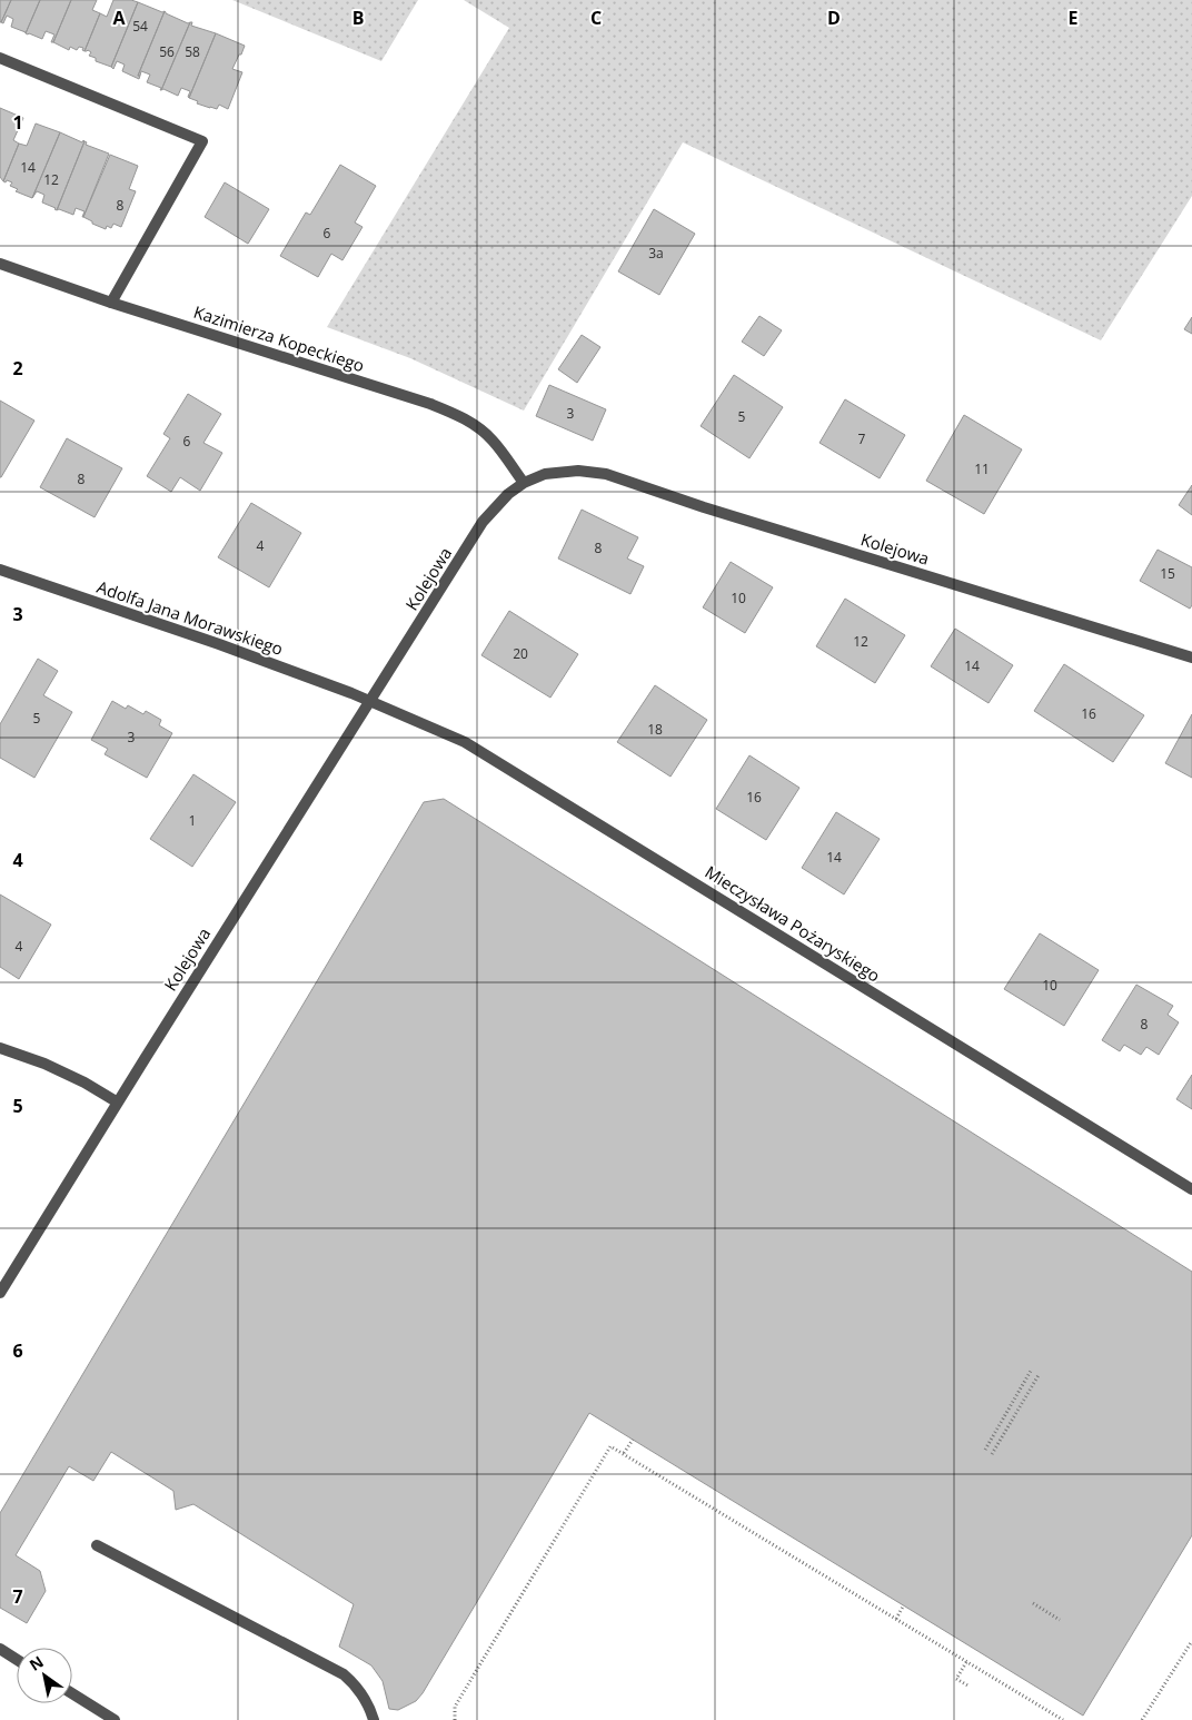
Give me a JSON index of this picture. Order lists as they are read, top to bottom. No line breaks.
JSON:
{"streets":{"street":["Kazimierza Kopeckiego","Kolejowa","Adolfa Jana Morawskiego","Mieczysława Pożaryskiego"]},"crossings":[["Kazimierza Kopeckiego","Kolejowa"],["Kolejowa","Adolfa Jana Morawskiego"],["Kolejowa","Mieczysława Pożaryskiego"],["Adolfa Jana Morawskiego","Mieczysława Pożaryskiego"]],"house_numbers":["54","56","58","14","12","8","6","3a","3","5","7","6","11","8","4","8","15","10","12","20","14","16","5","18","3","16","1","14","4","10","8"],"north":"top left","grid":{"columns":["A","B","C","D","E"],"rows":["1","2","3","4","5","6","7"]}}
